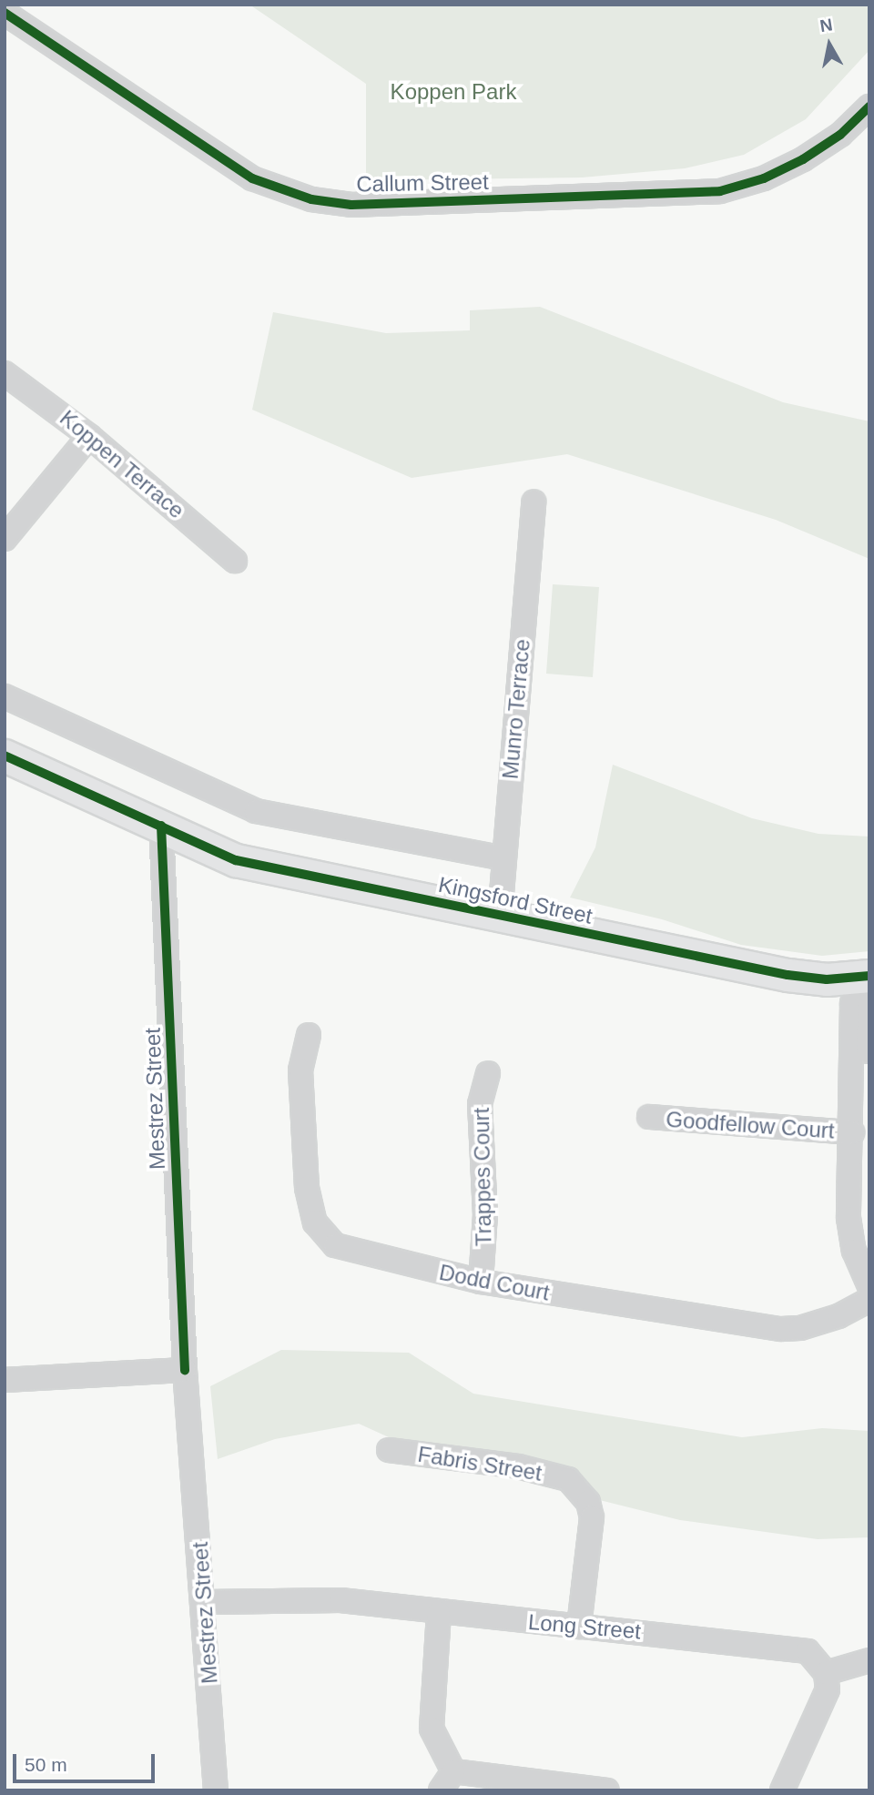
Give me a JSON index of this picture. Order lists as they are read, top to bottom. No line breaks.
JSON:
{"streets":{"street":["Callum Street","Koppen Terrace","Munro Terrace","Kingsford Street","Mestrez Street","Goodfellow Court","Trappes Court","Dodd Court","Fabris Street","Long Street"]},"crossings":[["Munro Terrace","Kingsford Street"],["Kingsford Street","Mestrez Street"],["Mestrez Street","Long Street"],["Trappes Court","Dodd Court"],["Fabris Street","Long Street"]],"parks":["Koppen Park"],"scale_bar":"50 m","north":"top"}
